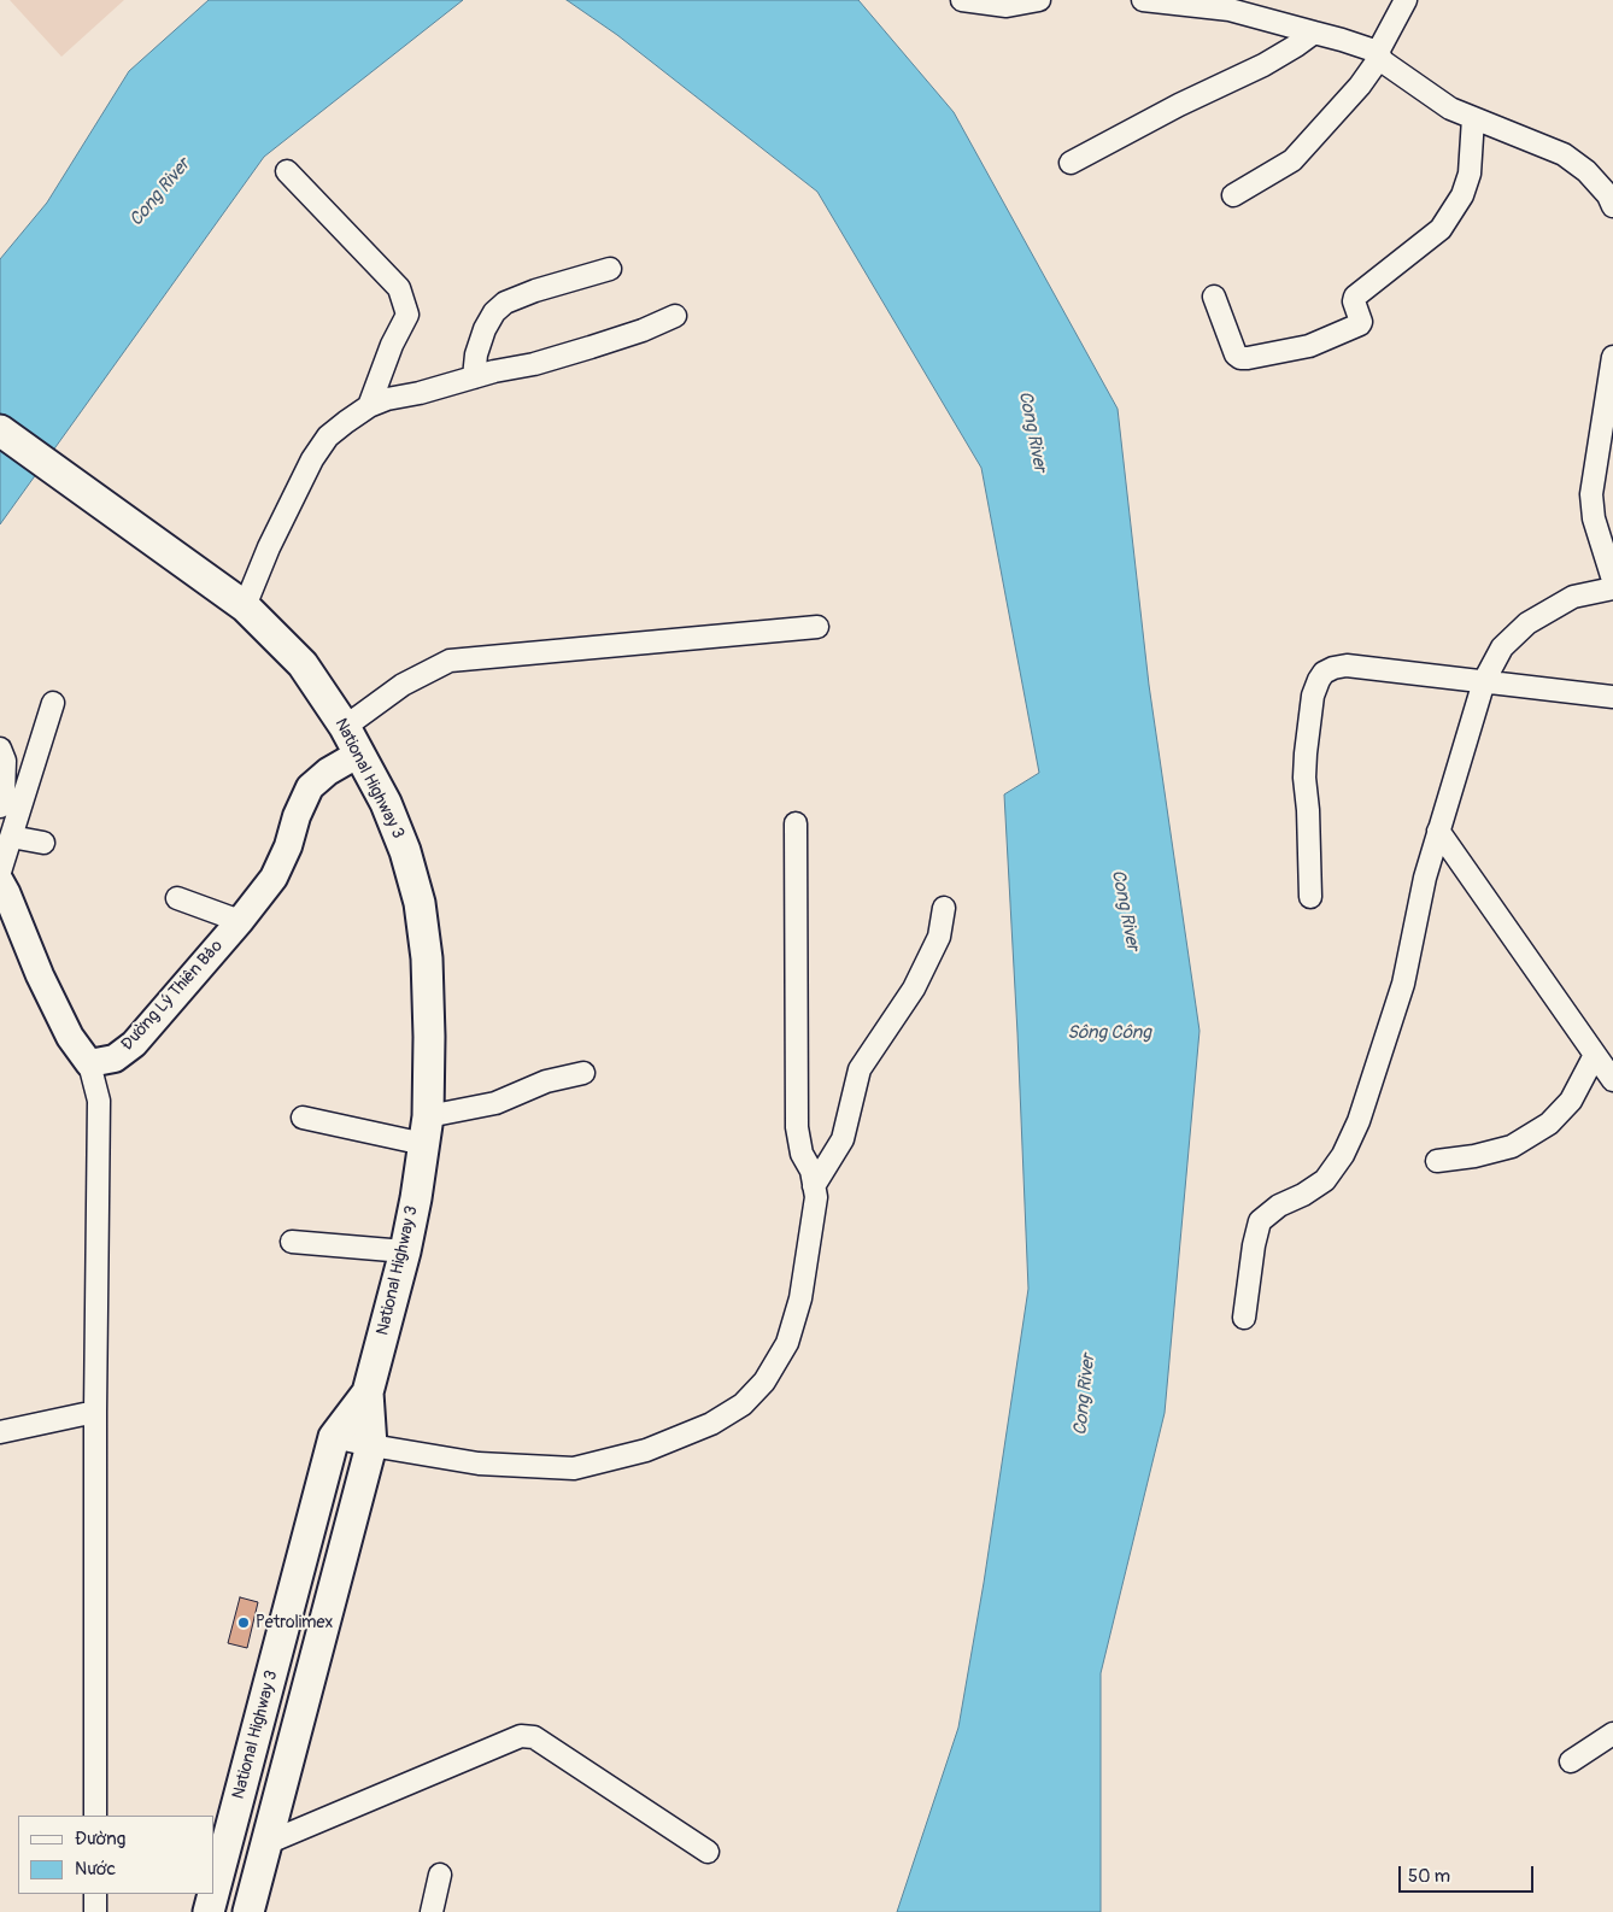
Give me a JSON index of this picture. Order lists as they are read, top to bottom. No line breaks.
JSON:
{"streets":{"highway":["National Highway 3"],"main road":["Đường Lý Thiên Bảo"]},"crossings":[["National Highway 3","Đường Lý Thiên Bảo"]],"water":["Cong River","Sông Công"],"places":["Petrolimex"],"legend":["Đường","Nước"],"scale_bar":"50 m"}
